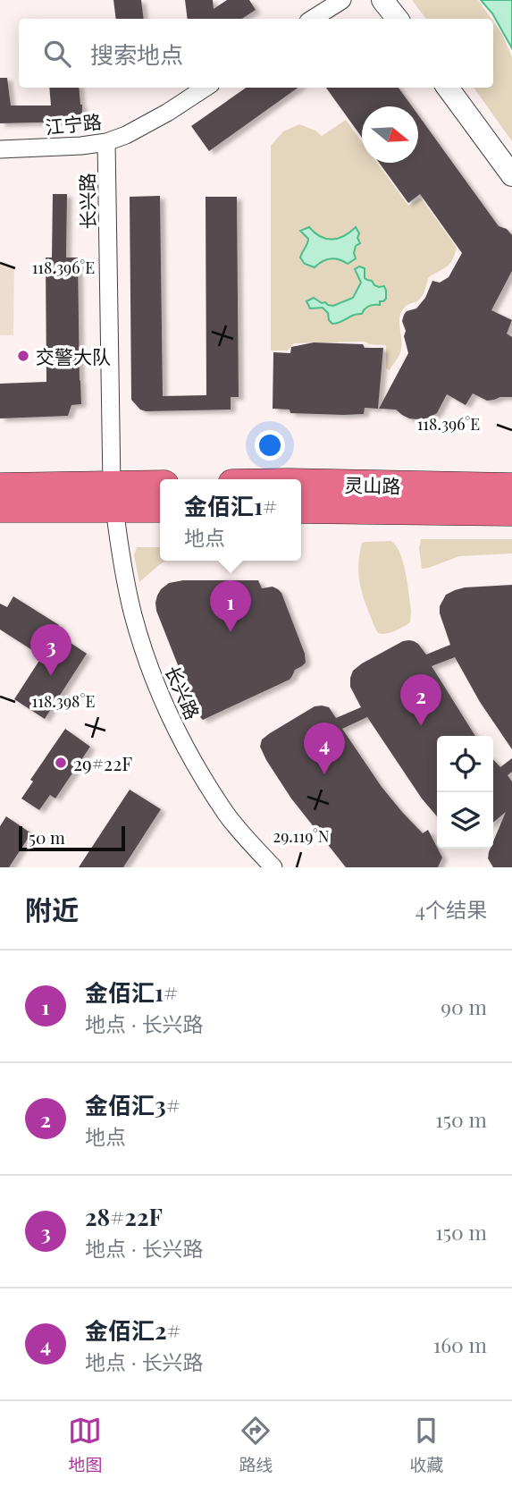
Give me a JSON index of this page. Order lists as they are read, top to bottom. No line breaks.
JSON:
{"streets":{"highway":["灵山路"],"street":["江宁路","长兴路"]},"crossings":[["江宁路","长兴路"]],"places":["交警大队","29#22F"],"scale_bar":"50 m","north":"right","page":{"search":"搜索地点","popup":["金佰汇1#","地点"],"pins":["1","3","2","4"],"scale":"50 m","heading":["附近","4个结果"],"list":[{"mark":"1","name":"金佰汇1#","note":"地点 · 长兴路","value":"90 m"},{"mark":"2","name":"金佰汇3#","note":"地点","value":"150 m"},{"mark":"3","name":"28#22F","note":"地点 · 长兴路","value":"150 m"},{"mark":"4","name":"金佰汇2#","note":"地点 · 长兴路","value":"160 m"}],"nav":["地图","路线","收藏"]},"coordinates":["118.396°E","118.398°E","29.119°N"]}
